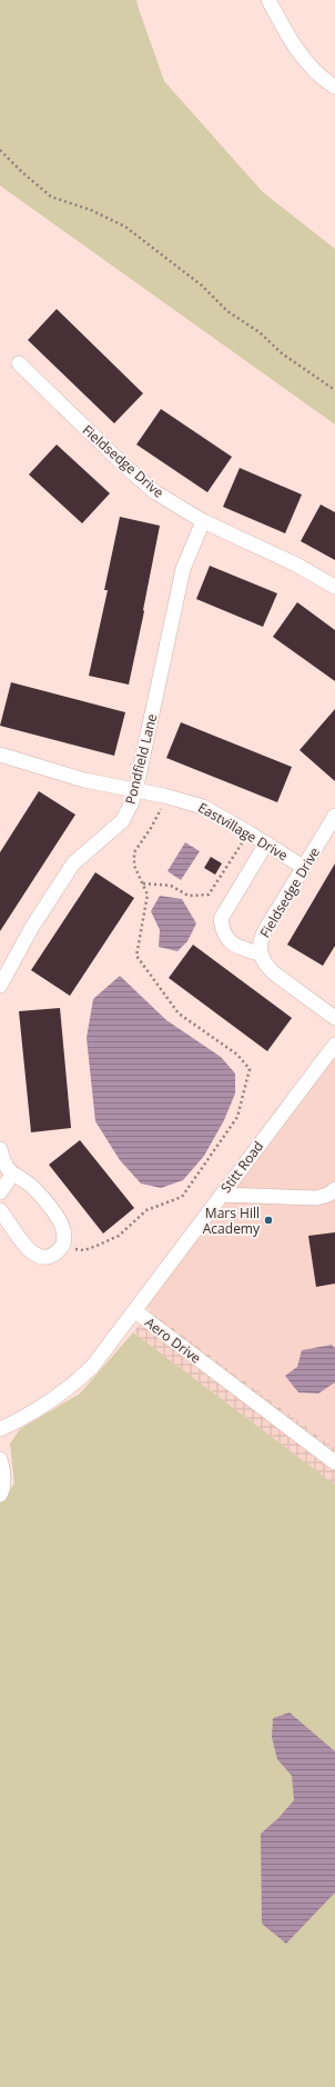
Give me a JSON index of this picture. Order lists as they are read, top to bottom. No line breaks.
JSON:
{"streets":{"street":["Fieldsedge Drive","Pondfield Lane","Eastvillage Drive","Stitt Road","Aero Drive"]},"crossings":[["Fieldsedge Drive","Pondfield Lane"],["Fieldsedge Drive","Eastvillage Drive"],["Pondfield Lane","Eastvillage Drive"],["Stitt Road","Aero Drive"]],"places":["Mars Hill Academy"]}
